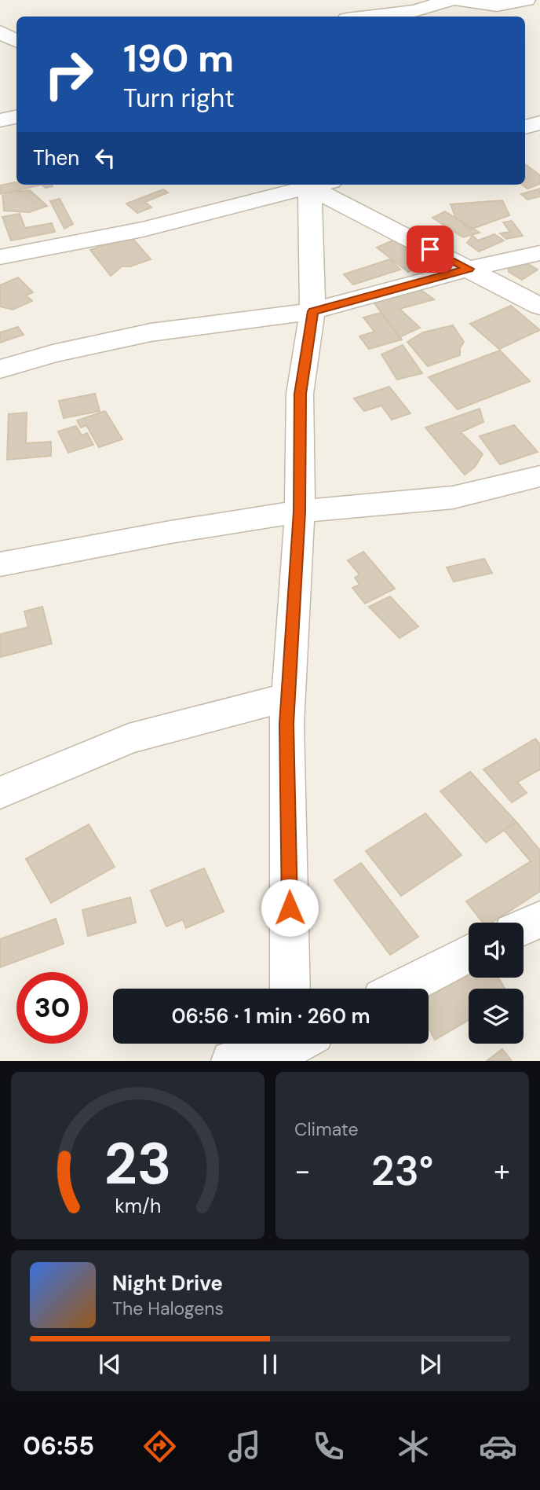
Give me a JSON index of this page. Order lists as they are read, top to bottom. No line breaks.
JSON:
{"page":{"turn":["190 m","Turn right"],"then":"Then","limit":"30","trip":"06:56 · 1 min · 260 m","tile":"Climate","heat":["−","23°","+"],"song":["Night Drive","The Halogens"],"tabs":"06:55","gauge":["23","km/h"]}}
